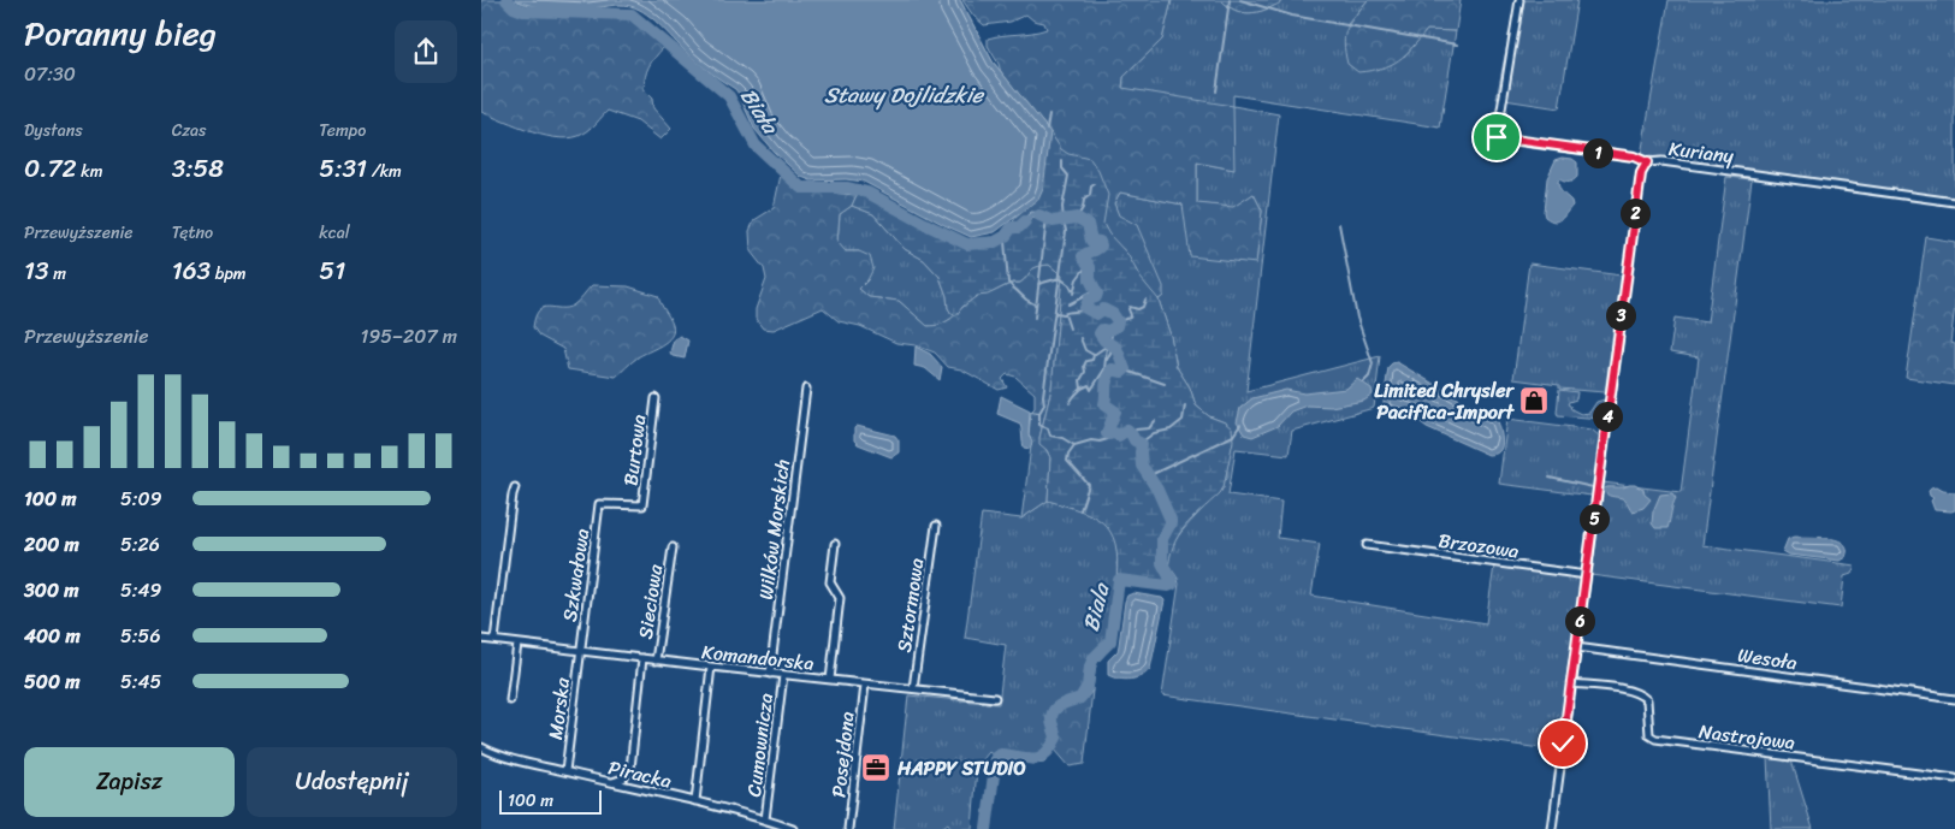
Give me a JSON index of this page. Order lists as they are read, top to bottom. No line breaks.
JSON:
{"streets":{"street":["Kuriany","Burtowa","Wilków Morskich","Brzozowa","Szkwałowa","Sieciowa","Sztormowa","Komandorska","Wesoła","Morska","Nastrojowa","Cumownicza","Posejdona","Piracka"]},"crossings":[["Kuriany","Brzozowa"],["Kuriany","Wesoła"],["Kuriany","Nastrojowa"],["Burtowa","Szkwałowa"],["Wilków Morskich","Komandorska"],["Szkwałowa","Komandorska"],["Szkwałowa","Morska"],["Sieciowa","Komandorska"],["Sztormowa","Komandorska"],["Komandorska","Morska"],["Komandorska","Cumownicza"],["Komandorska","Posejdona"],["Morska","Piracka"],["Cumownicza","Piracka"]],"water":["Stawy Dojlidzkie","Biała","Biala"],"places":{"shop":["Limited Chrysler Pacifica-Import"],"office":["HAPPY STUDIO"]},"scale_bar":"100 m","page":{"heading":["Poranny bieg","07:30"],"stats":[["Dystans","0.72 km"],["Czas","3:58"],["Tempo","5:31 /km"],["Przewyższenie","13 m"],["Tętno","163 bpm"],["kcal","51"]],"pins":["1","2","3","4","5","6"],"chart":["Przewyższenie","195–207 m"],"list":[{"name":"100 m","note":"5:09"},{"name":"200 m","note":"5:26"},{"name":"300 m","note":"5:49"},{"name":"400 m","note":"5:56"},{"name":"500 m","note":"5:45"}],"buttons":["Zapisz","Udostępnij"],"scale":"100 m"}}
